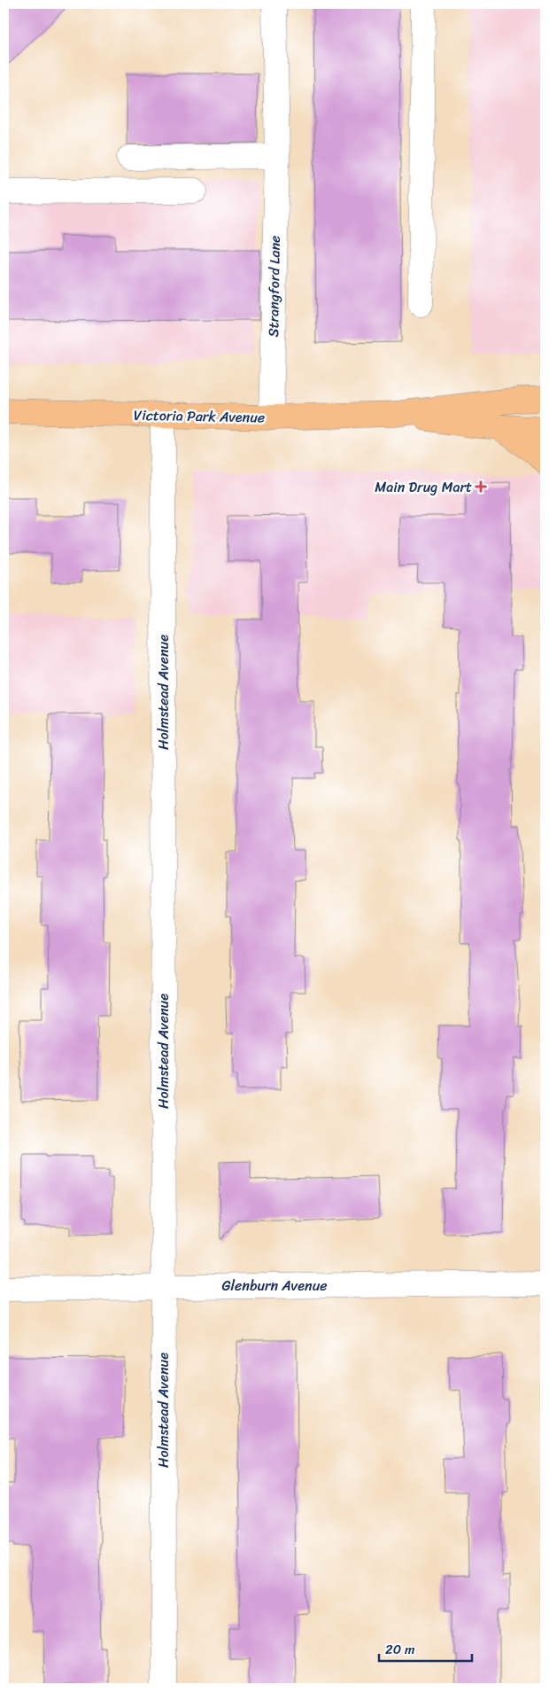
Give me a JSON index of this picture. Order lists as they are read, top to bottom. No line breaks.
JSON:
{"streets":{"main road":["Victoria Park Avenue"],"street":["Strangford Lane","Holmstead Avenue","Glenburn Avenue"]},"crossings":[["Strangford Lane","Victoria Park Avenue"],["Victoria Park Avenue","Holmstead Avenue"],["Holmstead Avenue","Glenburn Avenue"]],"places":{"health":["Main Drug Mart"]},"scale_bar":"20 m"}
